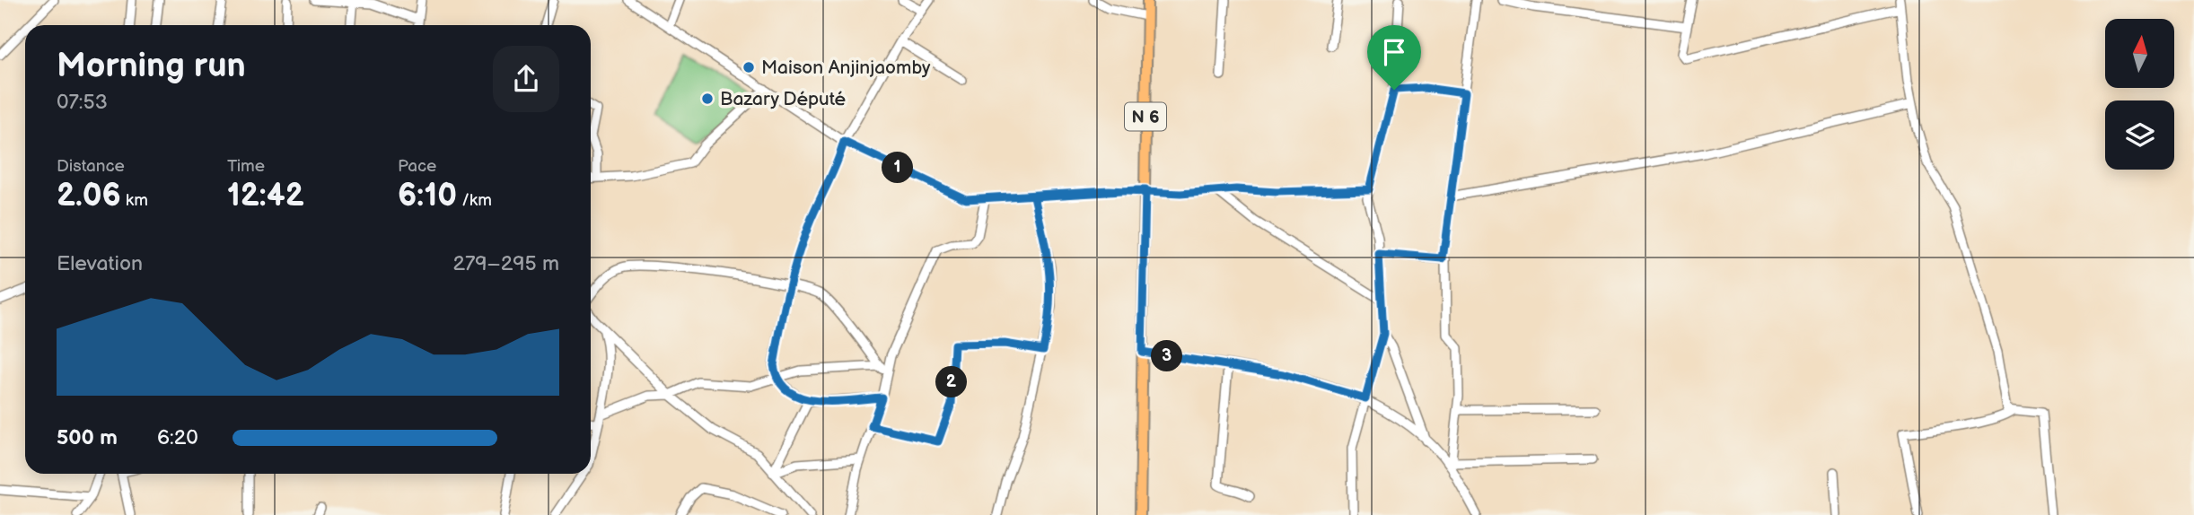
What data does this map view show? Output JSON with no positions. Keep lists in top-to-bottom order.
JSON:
{
  "streets": {
    "main road": ["N 6"]
  },
  "places": ["Maison Anjinjaomby", "Bazary Député"],
  "north": "top",
  "page": {
    "heading": ["Morning run", "07:53"],
    "stats": [
      ["Distance", "2.06 km"],
      ["Time", "12:42"],
      ["Pace", "6:10 /km"]
    ],
    "pins": ["1", "3", "2"],
    "chart": ["Elevation", "279–295 m"],
    "list": [
      {
        "name": "500 m",
        "note": "6:20"
      }
    ]
  }
}
